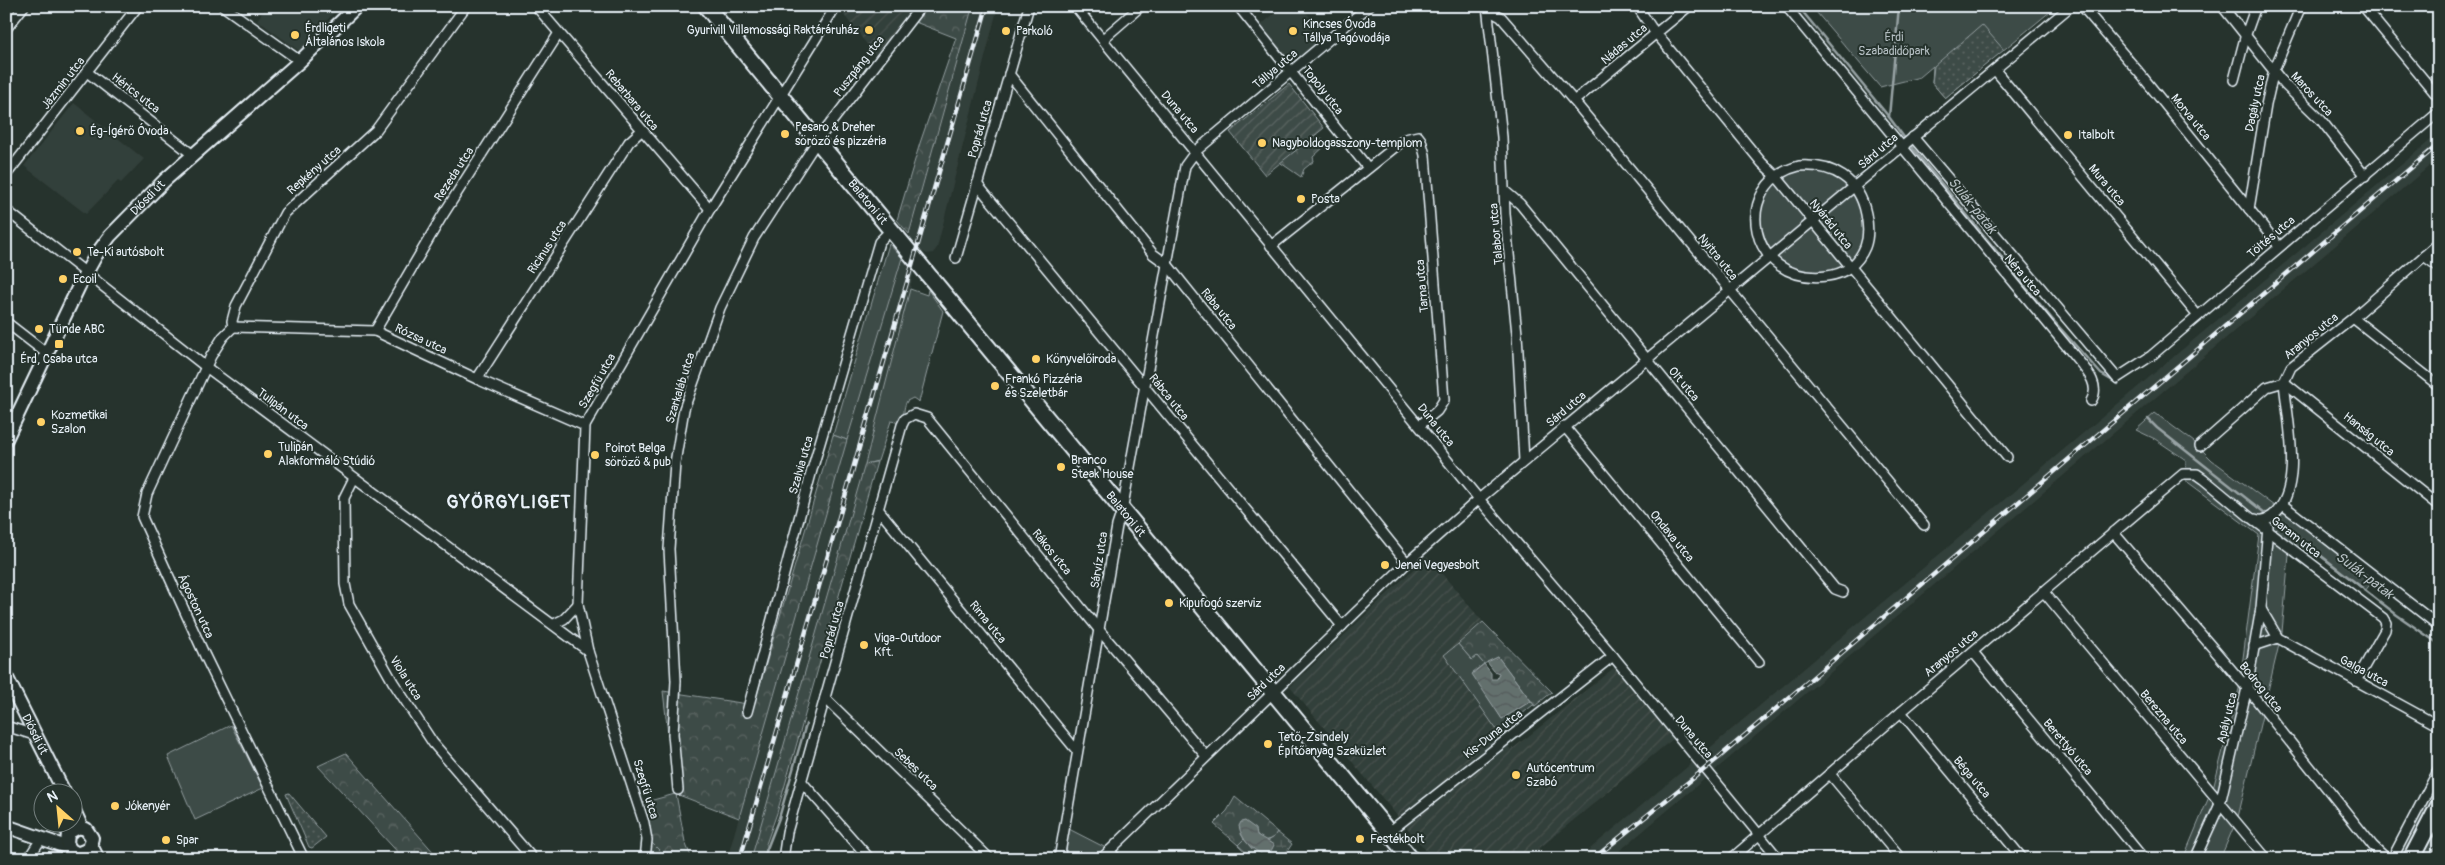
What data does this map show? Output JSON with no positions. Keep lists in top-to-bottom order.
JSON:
{
  "streets": {
    "main road": ["Diósdi út", "Balatoni út"],
    "street": [
      "Nádas utca",
      "Puszpáng utca",
      "Tállya utca",
      "Jázmin utca",
      "Topoly utca",
      "Hérics utca",
      "Maros utca",
      "Rebarbara utca",
      "Dagály utca",
      "Duna utca",
      "Morva utca",
      "Poprád utca",
      "Sárd utca",
      "Repkény utca",
      "Rezeda utca",
      "Mura utca",
      "Nyárád utca",
      "Talabor utca",
      "Töltés utca",
      "Ricinus utca",
      "Nyitra utca",
      "Néra utca",
      "Tarna utca",
      "Rába utca",
      "Aranyos utca",
      "Rózsa utca",
      "Szegfű utca",
      "Olt utca",
      "Szarkaláb utca",
      "Rábca utca",
      "Tulipán utca",
      "Hanság utca",
      "Szalvia utca",
      "Ondava utca",
      "Garam utca",
      "Rákos utca",
      "Sárvíz utca",
      "Ágoston utca",
      "Rima utca",
      "Galga utca",
      "Viola utca",
      "Bodrog utca",
      "Berezna utca",
      "Apály utca",
      "Kis-Duna utca",
      "Berettyó utca",
      "Sebes utca",
      "Béga utca"
    ]
  },
  "crossings": [
    ["Nádas utca", "Nyárád utca"],
    ["Nádas utca", "Nyitra utca"],
    ["Puszpáng utca", "Balatoni út"],
    ["Puszpáng utca", "Szarkaláb utca"],
    ["Tállya utca", "Topoly utca"],
    ["Tállya utca", "Duna utca"],
    ["Tállya utca", "Sárvíz utca"],
    ["Jázmin utca", "Hérics utca"],
    ["Topoly utca", "Tarna utca"],
    ["Hérics utca", "Diósdi út"],
    ["Maros utca", "Dagály utca"],
    ["Maros utca", "Töltés utca"],
    ["Rebarbara utca", "Rezeda utca"],
    ["Rebarbara utca", "Ricinus utca"],
    ["Rebarbara utca", "Szegfű utca"],
    ["Dagály utca", "Morva utca"],
    ["Duna utca", "Sárd utca"],
    ["Duna utca", "Tarna utca"],
    ["Duna utca", "Aranyos utca"],
    ["Duna utca", "Sárvíz utca"],
    ["Duna utca", "Kis-Duna utca"],
    ["Morva utca", "Töltés utca"],
    ["Poprád utca", "Rába utca"],
    ["Poprád utca", "Rábca utca"],
    ["Poprád utca", "Rákos utca"],
    ["Poprád utca", "Rima utca"],
    ["Poprád utca", "Sebes utca"],
    ["Sárd utca", "Mura utca"],
    ["Sárd utca", "Balatoni út"],
    ["Sárd utca", "Nyárád utca"],
    ["Sárd utca", "Talabor utca"],
    ["Sárd utca", "Nyitra utca"],
    ["Sárd utca", "Néra utca"],
    ["Sárd utca", "Rába utca"],
    ["Sárd utca", "Olt utca"],
    ["Sárd utca", "Rábca utca"],
    ["Sárd utca", "Ondava utca"],
    ["Sárd utca", "Rákos utca"],
    ["Repkény utca", "Rózsa utca"],
    ["Rezeda utca", "Rózsa utca"],
    ["Mura utca", "Töltés utca"],
    ["Diósdi út", "Tulipán utca"],
    ["Balatoni út", "Szegfű utca"],
    ["Balatoni út", "Szarkaláb utca"],
    ["Balatoni út", "Szalvia utca"],
    ["Balatoni út", "Sárvíz utca"],
    ["Balatoni út", "Kis-Duna utca"],
    ["Talabor utca", "Nyitra utca"],
    ["Talabor utca", "Olt utca"],
    ["Töltés utca", "Néra utca"],
    ["Ricinus utca", "Rózsa utca"],
    ["Rába utca", "Sárvíz utca"],
    ["Aranyos utca", "Hanság utca"],
    ["Aranyos utca", "Garam utca"],
    ["Aranyos utca", "Bodrog utca"],
    ["Aranyos utca", "Berezna utca"],
    ["Aranyos utca", "Berettyó utca"],
    ["Aranyos utca", "Béga utca"],
    ["Rózsa utca", "Szegfű utca"],
    ["Szegfű utca", "Tulipán utca"],
    ["Rábca utca", "Sárvíz utca"],
    ["Tulipán utca", "Ágoston utca"],
    ["Tulipán utca", "Viola utca"],
    ["Garam utca", "Galga utca"],
    ["Garam utca", "Apály utca"],
    ["Rákos utca", "Sárvíz utca"],
    ["Sárvíz utca", "Rima utca"],
    ["Bodrog utca", "Apály utca"],
    ["Berezna utca", "Apály utca"]
  ],
  "districts": ["GYÖRGYLIGET"],
  "water": ["Sulák-patak"],
  "parks": ["Érdi Szabadidőpark"],
  "places": {
    "other": [
      "Gyurivill Villamossági Raktáráruház",
      "Parkoló",
      "Kincses Óvoda Tállya Tagóvodája",
      "Érdligeti Általános Iskola",
      "Ég-Ígérő Óvoda",
      "Pesaro & Dreher söröző és pizzéria",
      "Italbolt",
      "Nagyboldogasszony-templom",
      "Posta",
      "Te-Ki autósbolt",
      "Ecoil",
      "Tünde ABC",
      "Könyvelőiroda",
      "Frankó Pizzéria és Szeletbár",
      "Kozmetikai Szalon",
      "Tulipán Alakformáló Stúdió",
      "Poirot Belga söröző & pub",
      "Branco Steak House",
      "Jenei Vegyesbolt",
      "Kipufogó szerviz",
      "Viga-Outdoor Kft.",
      "Tető-Zsindely Építőanyag Szaküzlet",
      "Autócentrum Szabó",
      "Jókenyér",
      "Festékbolt",
      "Spar"
    ],
    "transit": ["Érd, Csaba utca"]
  },
  "north": "top left"
}
